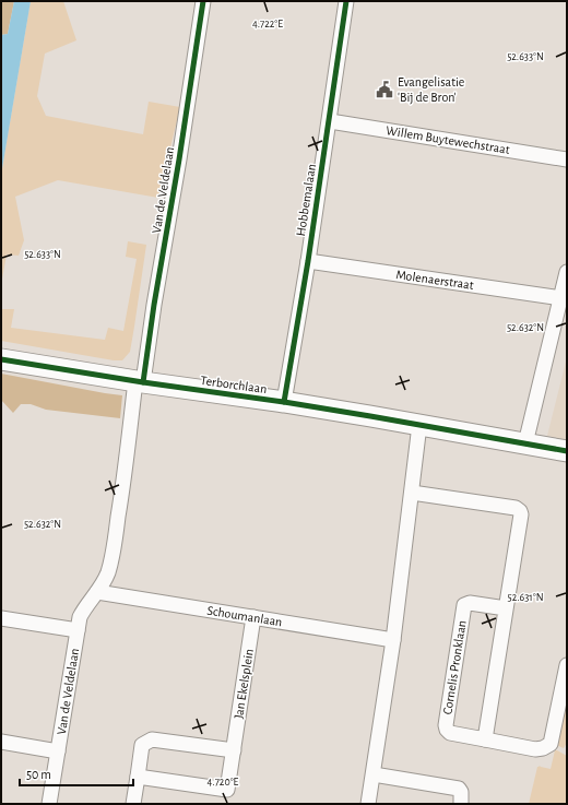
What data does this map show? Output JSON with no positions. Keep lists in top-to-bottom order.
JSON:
{
  "streets": {
    "street": [
      "Willem Buytewechstraat",
      "Van de Veldelaan",
      "Hobbemalaan",
      "Molenaerstraat",
      "Terborchlaan",
      "Schoumanlaan",
      "Cornelis Pronklaan",
      "Jan Ekelsplein"
    ]
  },
  "crossings": [
    ["Willem Buytewechstraat", "Hobbemalaan"],
    ["Van de Veldelaan", "Terborchlaan"],
    ["Van de Veldelaan", "Schoumanlaan"],
    ["Hobbemalaan", "Molenaerstraat"],
    ["Hobbemalaan", "Terborchlaan"],
    ["Schoumanlaan", "Jan Ekelsplein"]
  ],
  "places": {
    "public building": ["Evangelisatie 'Bij de Bron'"]
  },
  "scale_bar": "50 m",
  "coordinates": [
    "4.722°E",
    "52.633°N",
    "52.632°N",
    "52.631°N",
    "4.720°E"
  ]
}
